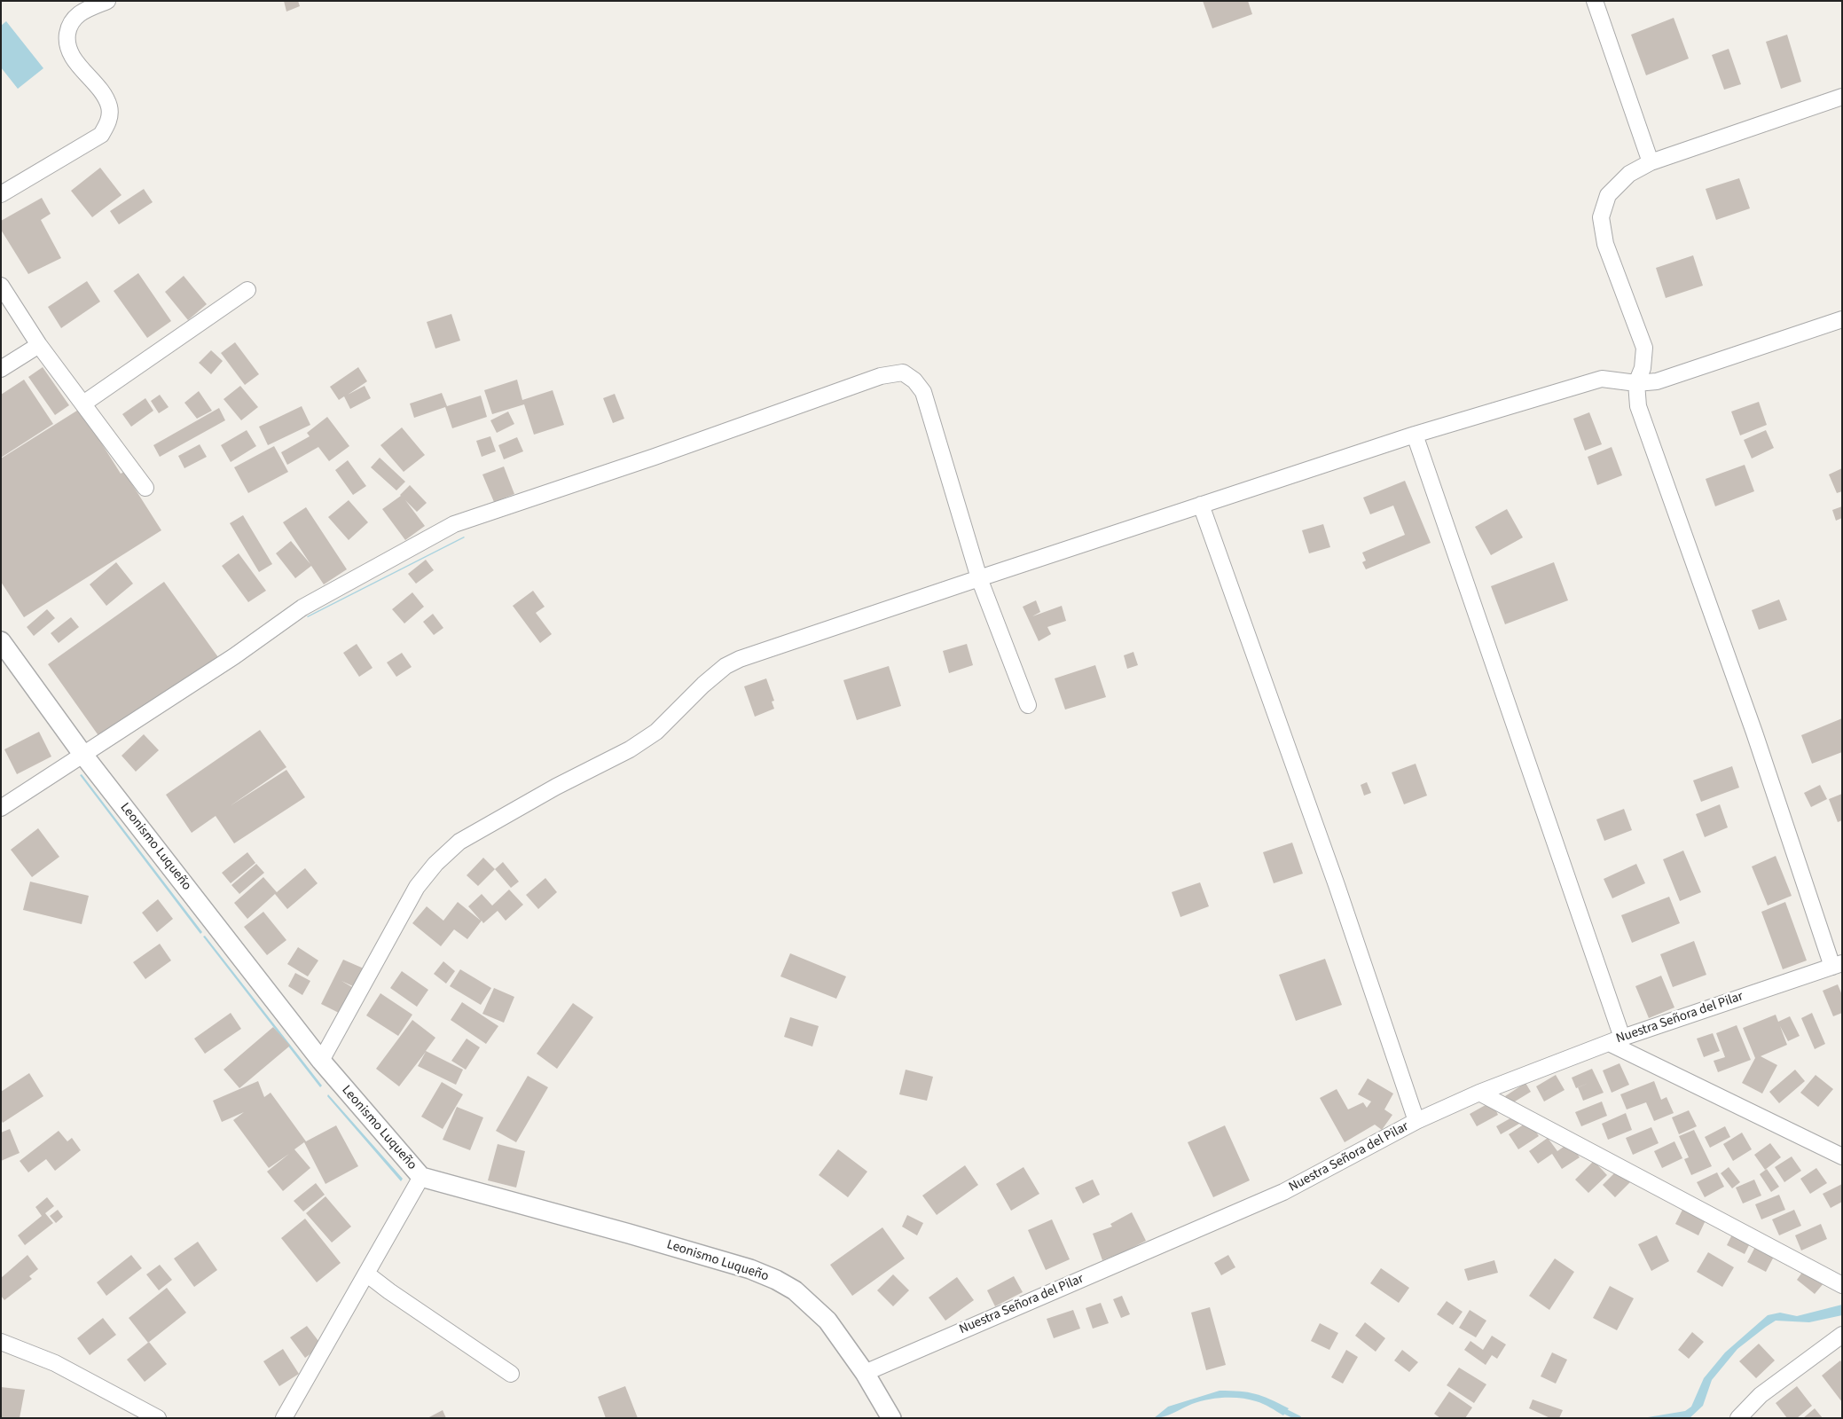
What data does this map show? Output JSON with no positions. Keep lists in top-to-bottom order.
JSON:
{
  "streets": {
    "street": ["Leonismo Luqueño", "Nuestra Señora del Pilar"]
  },
  "crossings": [
    ["Leonismo Luqueño", "Nuestra Señora del Pilar"]
  ]
}
